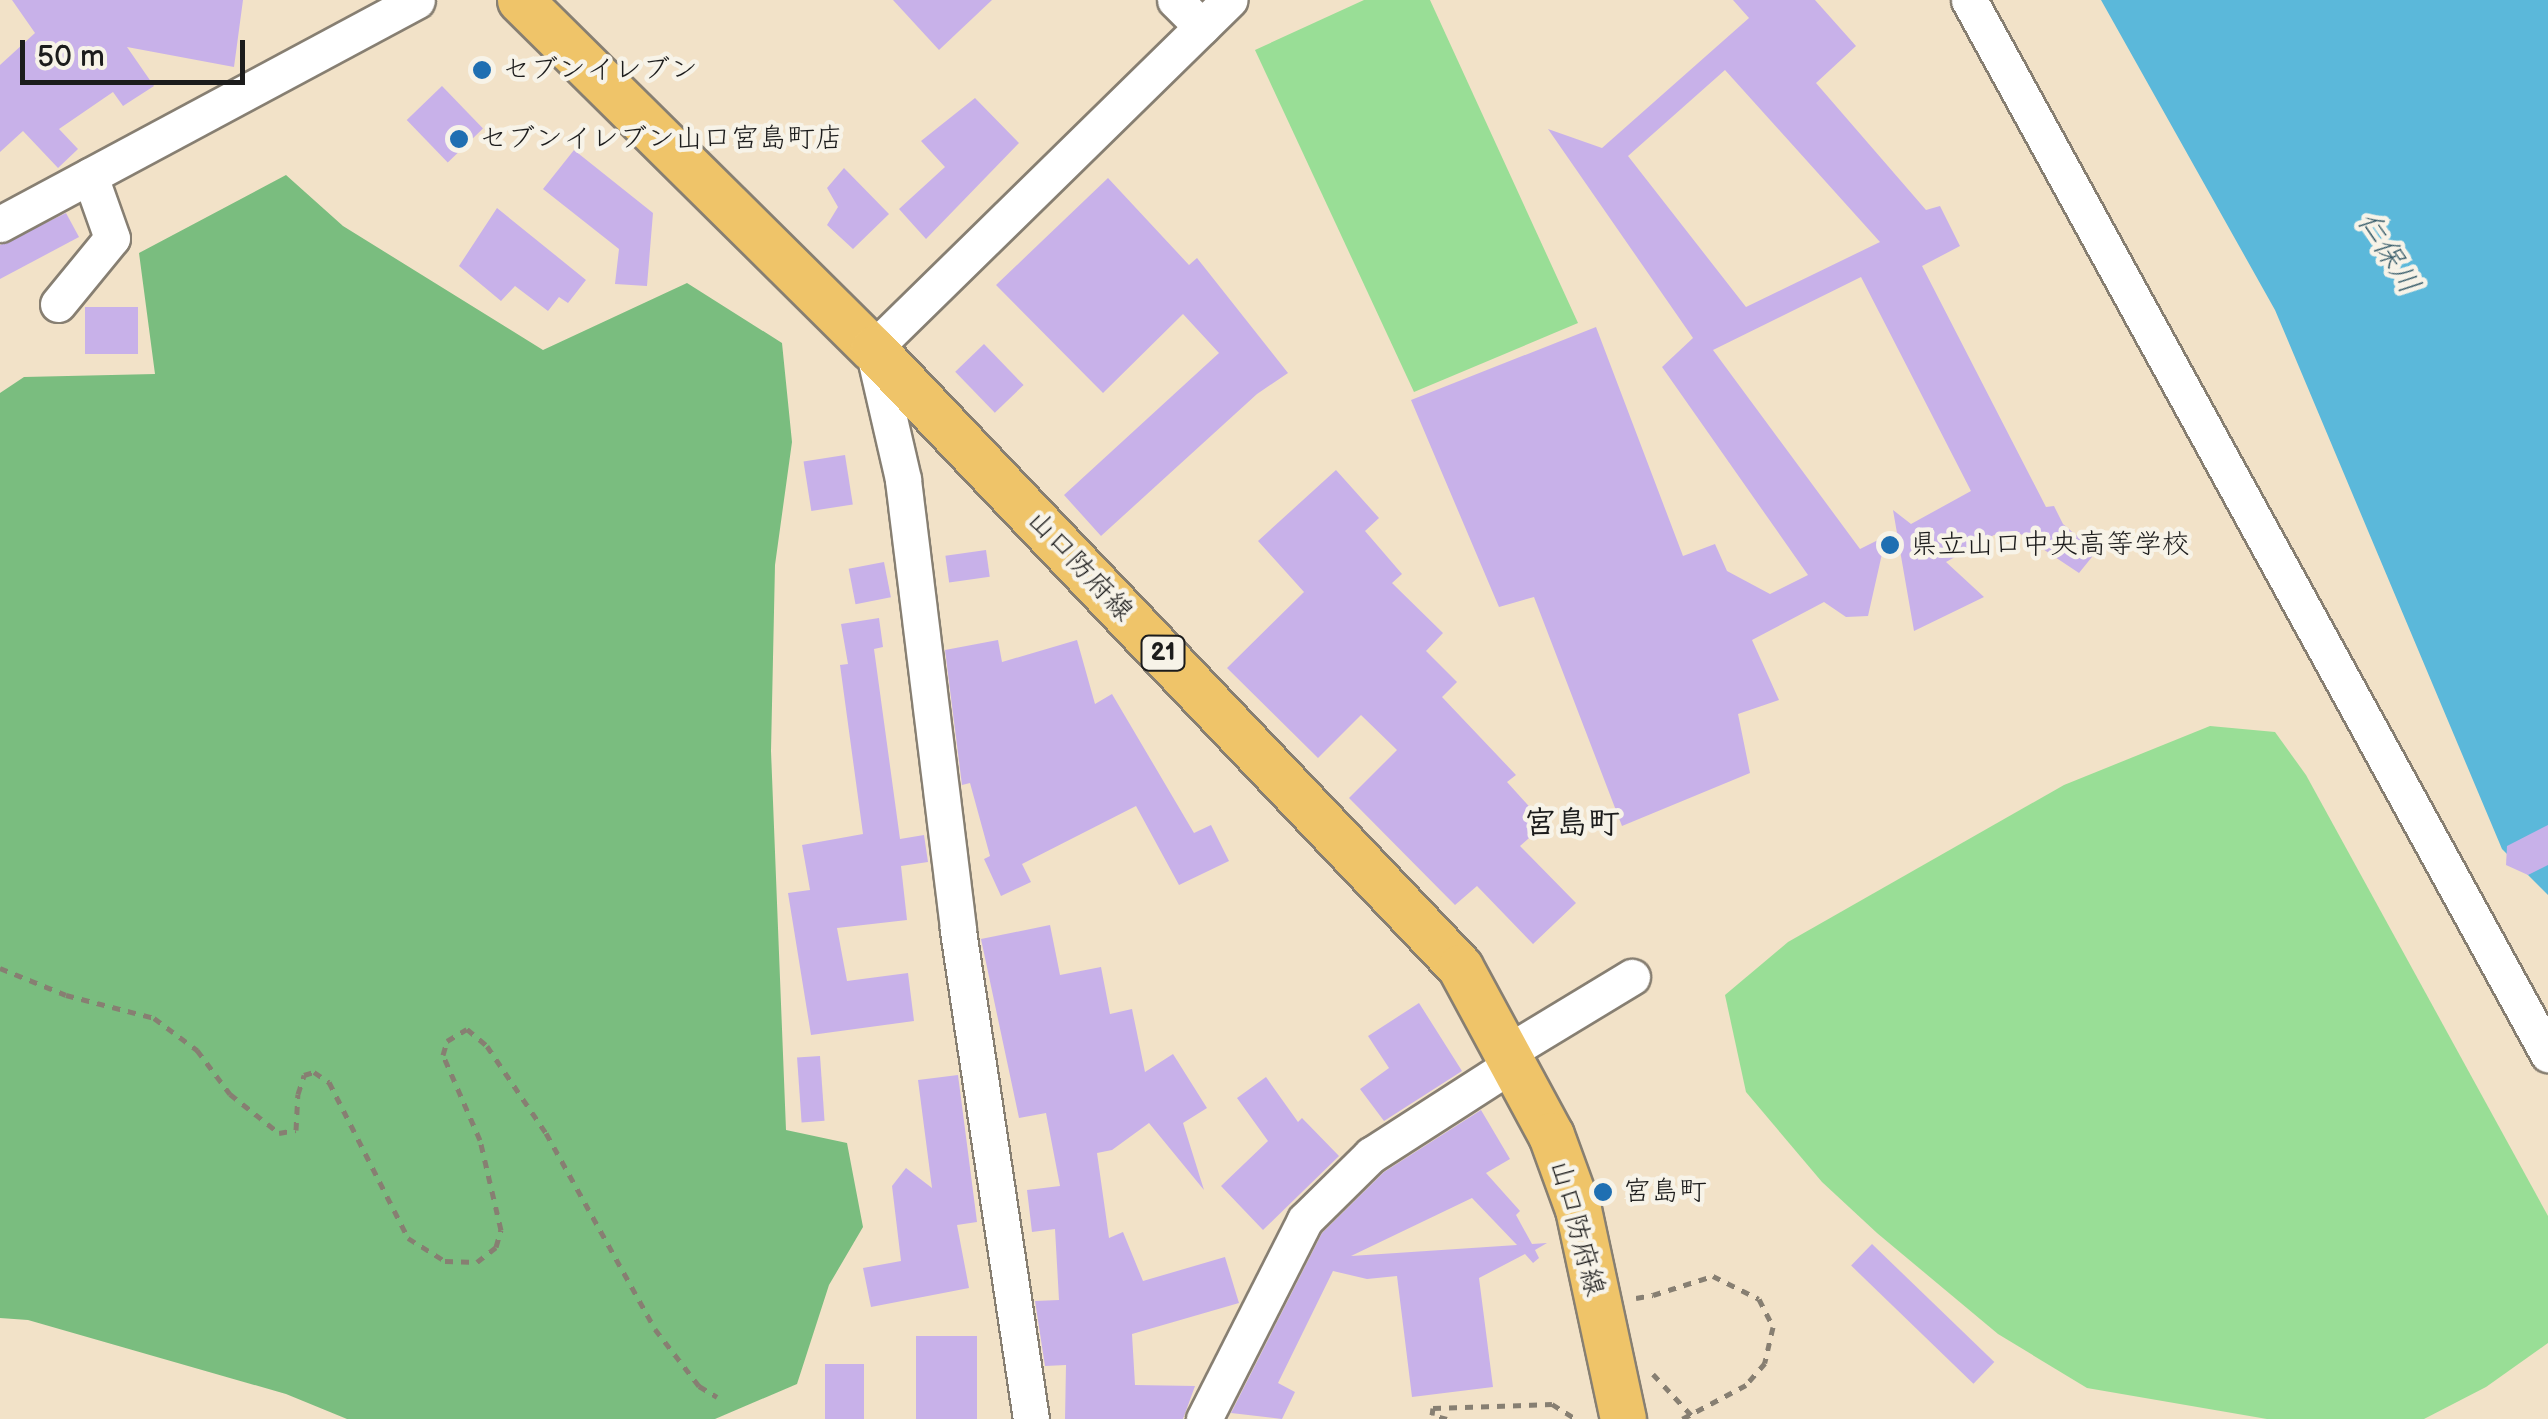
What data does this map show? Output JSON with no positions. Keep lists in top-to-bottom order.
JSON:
{
  "streets": {
    "main road": ["山口防府線", "21"]
  },
  "districts": ["宮島町"],
  "water": ["仁保川"],
  "places": [
    "セブンイレブン",
    "セブンイレブン山口宮島町店",
    "県立山口中央高等学校",
    "宮島町"
  ],
  "scale_bar": "50 m"
}
